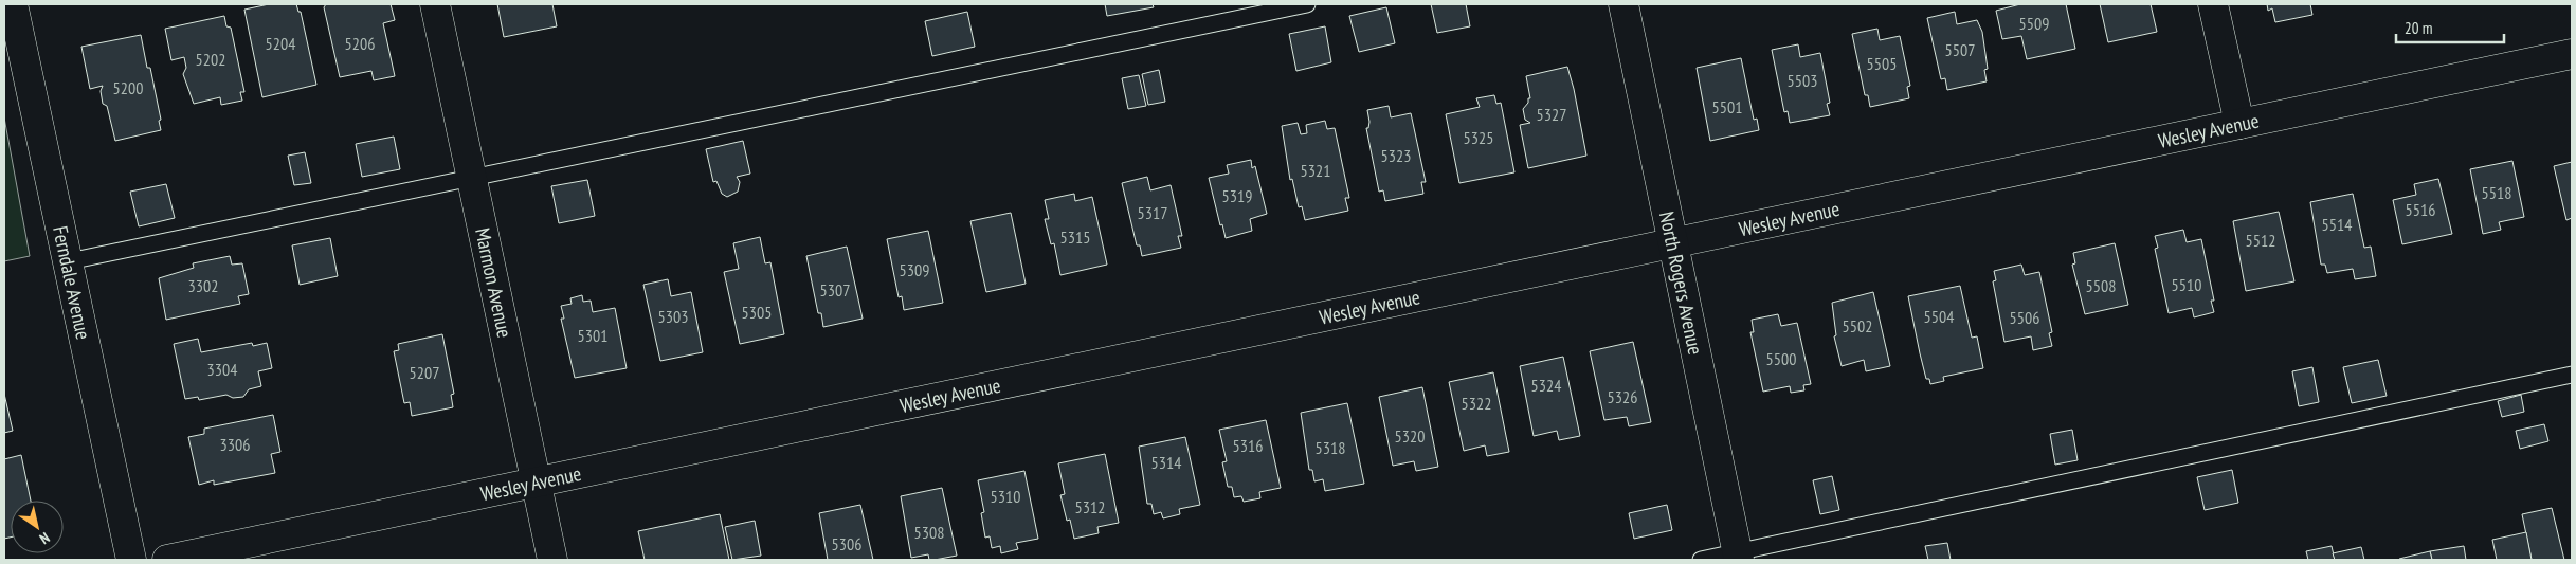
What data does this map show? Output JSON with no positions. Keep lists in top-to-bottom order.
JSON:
{
  "streets": {
    "street": [
      "Wesley Avenue",
      "Ferndale Avenue",
      "Marmon Avenue",
      "North Rogers Avenue"
    ]
  },
  "crossings": [
    ["Wesley Avenue", "Marmon Avenue"],
    ["Wesley Avenue", "North Rogers Avenue"]
  ],
  "house_numbers": [
    "5509",
    "5204",
    "5206",
    "5507",
    "5202",
    "5505",
    "5503",
    "5200",
    "5501",
    "5327",
    "5325",
    "5323",
    "5321",
    "5518",
    "5319",
    "5516",
    "5317",
    "5514",
    "5315",
    "5512",
    "5309",
    "5510",
    "3302",
    "5508",
    "5307",
    "5305",
    "5303",
    "5504",
    "5506",
    "5502",
    "5301",
    "5500",
    "3304",
    "5207",
    "5324",
    "5326",
    "5322",
    "5320",
    "3306",
    "5316",
    "5318",
    "5314",
    "5310",
    "5312",
    "5308",
    "5306"
  ],
  "scale_bar": "20 m",
  "north": "bottom right"
}
